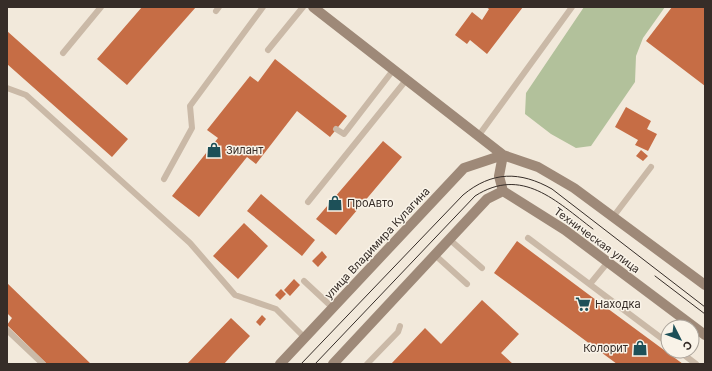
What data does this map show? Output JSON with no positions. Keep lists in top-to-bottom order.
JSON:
{
  "streets": {
    "main road": ["Техническая улица", "улица Владимира Кулагина"]
  },
  "places": {
    "shop": ["Зилант", "ПроАвто", "Колорит"],
    "supermarket": ["Находка"]
  },
  "north": "bottom right"
}
